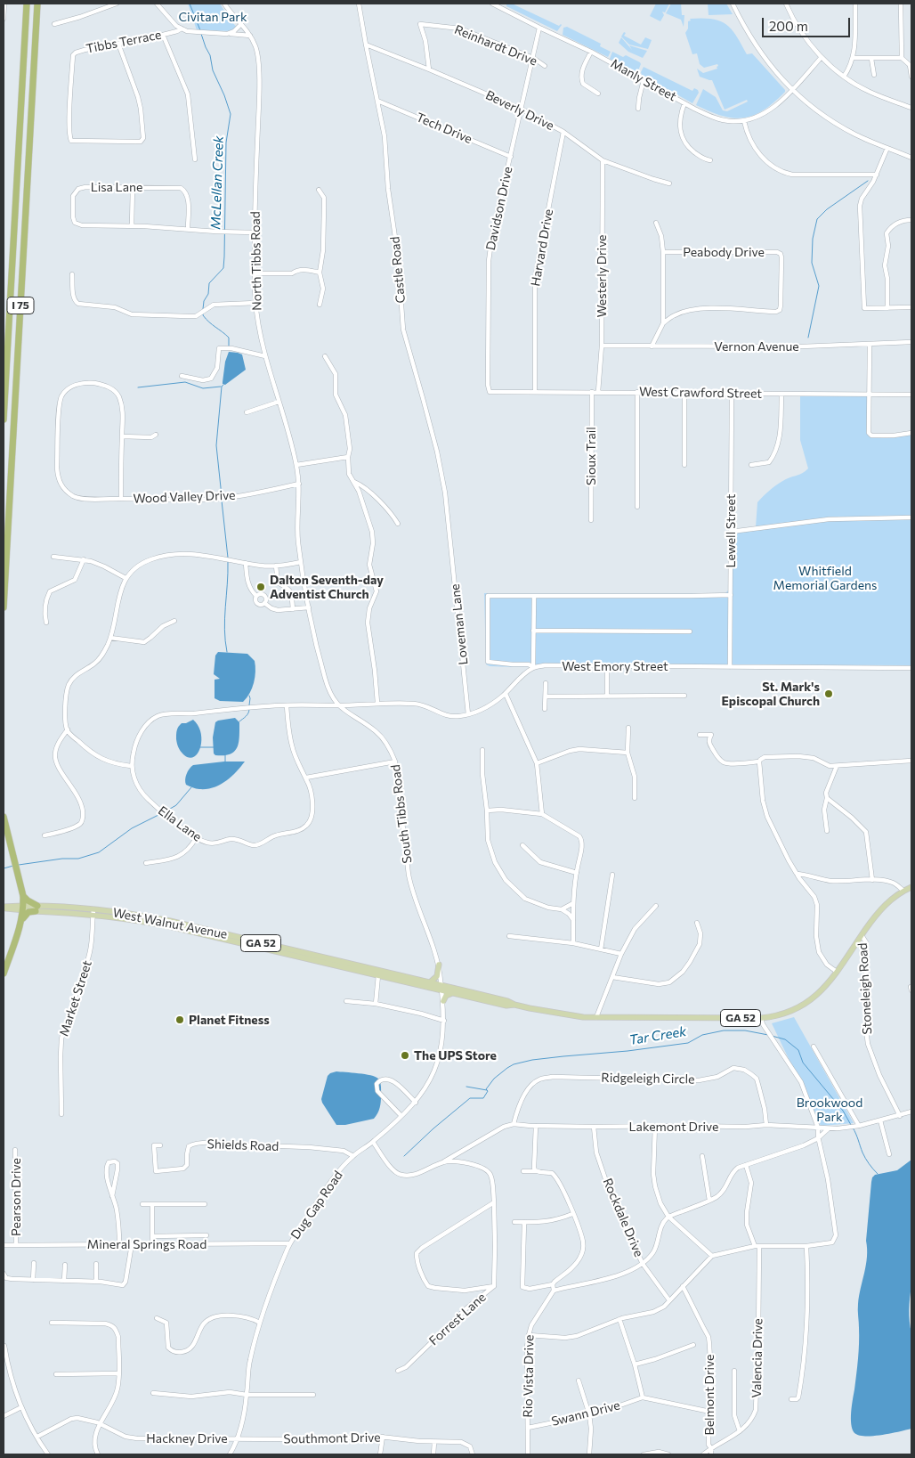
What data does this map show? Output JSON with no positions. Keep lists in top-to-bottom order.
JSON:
{
  "streets": {
    "highway": ["I 75"],
    "main road": ["West Walnut Avenue", "GA 52"],
    "street": [
      "Tibbs Terrace",
      "Reinhardt Drive",
      "Manly Street",
      "Beverly Drive",
      "Tech Drive",
      "Lisa Lane",
      "Davidson Drive",
      "Harvard Drive",
      "Peabody Drive",
      "North Tibbs Road",
      "Castle Road",
      "Westerly Drive",
      "Vernon Avenue",
      "West Crawford Street",
      "Sioux Trail",
      "Wood Valley Drive",
      "Lewell Street",
      "Loveman Lane",
      "West Emory Street",
      "South Tibbs Road",
      "Ella Lane",
      "Stoneleigh Road",
      "Market Street",
      "Ridgeleigh Circle",
      "Lakemont Drive",
      "Shields Road",
      "Pearson Drive",
      "Dug Gap Road",
      "Rockdale Drive",
      "Mineral Springs Road",
      "Forrest Lane",
      "Valencia Drive",
      "Rio Vista Drive",
      "Belmont Drive",
      "Swann Drive",
      "Hackney Drive",
      "Southmont Drive"
    ]
  },
  "crossings": [
    ["Reinhardt Drive", "Beverly Drive"],
    ["Reinhardt Drive", "Davidson Drive"],
    ["Manly Street", "Davidson Drive"],
    ["Beverly Drive", "Davidson Drive"],
    ["Beverly Drive", "Harvard Drive"],
    ["Beverly Drive", "Castle Road"],
    ["Beverly Drive", "Westerly Drive"],
    ["Tech Drive", "Davidson Drive"],
    ["Tech Drive", "Castle Road"],
    ["Lisa Lane", "North Tibbs Road"],
    ["Davidson Drive", "West Crawford Street"],
    ["Harvard Drive", "West Crawford Street"],
    ["North Tibbs Road", "Wood Valley Drive"],
    ["North Tibbs Road", "South Tibbs Road"],
    ["Castle Road", "Loveman Lane"],
    ["Westerly Drive", "Vernon Avenue"],
    ["Westerly Drive", "West Crawford Street"],
    ["West Crawford Street", "Sioux Trail"],
    ["West Crawford Street", "Lewell Street"],
    ["Wood Valley Drive", "South Tibbs Road"],
    ["Lewell Street", "West Emory Street"],
    ["South Tibbs Road", "Ella Lane"],
    ["South Tibbs Road", "West Walnut Avenue"],
    ["South Tibbs Road", "Dug Gap Road"],
    ["West Walnut Avenue", "Stoneleigh Road"],
    ["West Walnut Avenue", "Market Street"],
    ["West Walnut Avenue", "Dug Gap Road"],
    ["Stoneleigh Road", "Lakemont Drive"],
    ["Ridgeleigh Circle", "Lakemont Drive"],
    ["Lakemont Drive", "Dug Gap Road"],
    ["Lakemont Drive", "Rockdale Drive"],
    ["Lakemont Drive", "Forrest Lane"],
    ["Shields Road", "Dug Gap Road"],
    ["Pearson Drive", "Mineral Springs Road"],
    ["Dug Gap Road", "Mineral Springs Road"],
    ["Dug Gap Road", "Hackney Drive"],
    ["Dug Gap Road", "Southmont Drive"],
    ["Valencia Drive", "Belmont Drive"],
    ["Rio Vista Drive", "Swann Drive"],
    ["Hackney Drive", "Southmont Drive"]
  ],
  "water": ["McLellan Creek", "Tar Creek"],
  "parks": ["Civitan Park", "Whitfield Memorial Gardens", "Brookwood Park"],
  "places": [
    "Dalton Seventh-day Adventist Church",
    "St. Mark's Episcopal Church",
    "Planet Fitness",
    "The UPS Store"
  ],
  "scale_bar": "200 m"
}
